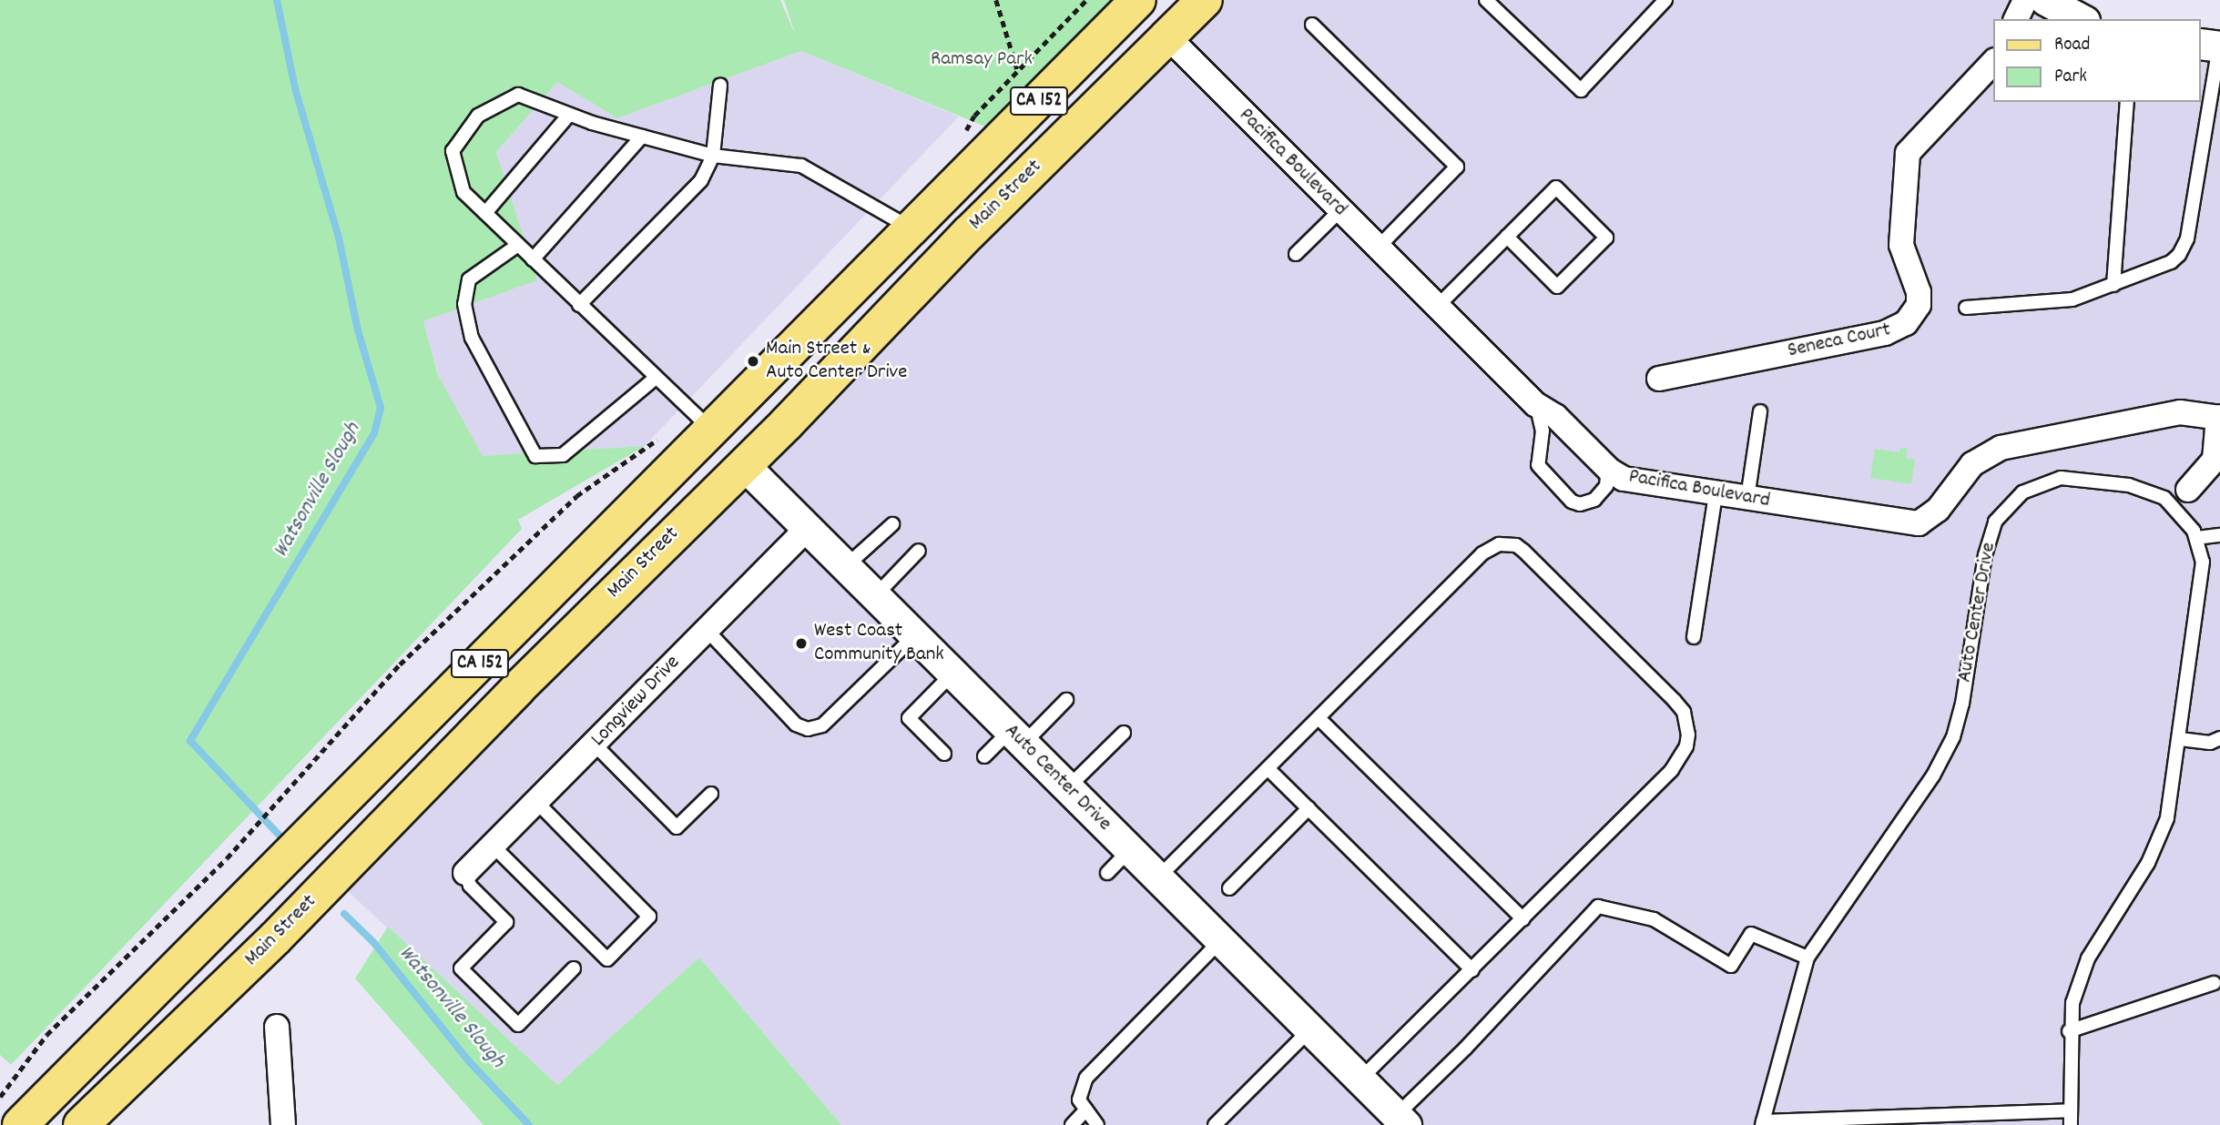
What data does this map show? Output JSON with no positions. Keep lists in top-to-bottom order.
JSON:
{
  "streets": {
    "main road": ["CA 152", "Main Street", "Auto Center Drive"],
    "street": ["Pacifica Boulevard", "Seneca Court", "Longview Drive"]
  },
  "crossings": [
    ["CA 152", "Auto Center Drive"],
    ["Pacifica Boulevard", "Main Street"],
    ["Main Street", "Auto Center Drive"],
    ["Auto Center Drive", "Longview Drive"]
  ],
  "water": ["Watsonville Slough"],
  "parks": ["Ramsay Park"],
  "places": ["Main Street & Auto Center Drive", "West Coast Community Bank"],
  "legend": ["Road", "Park"]
}
